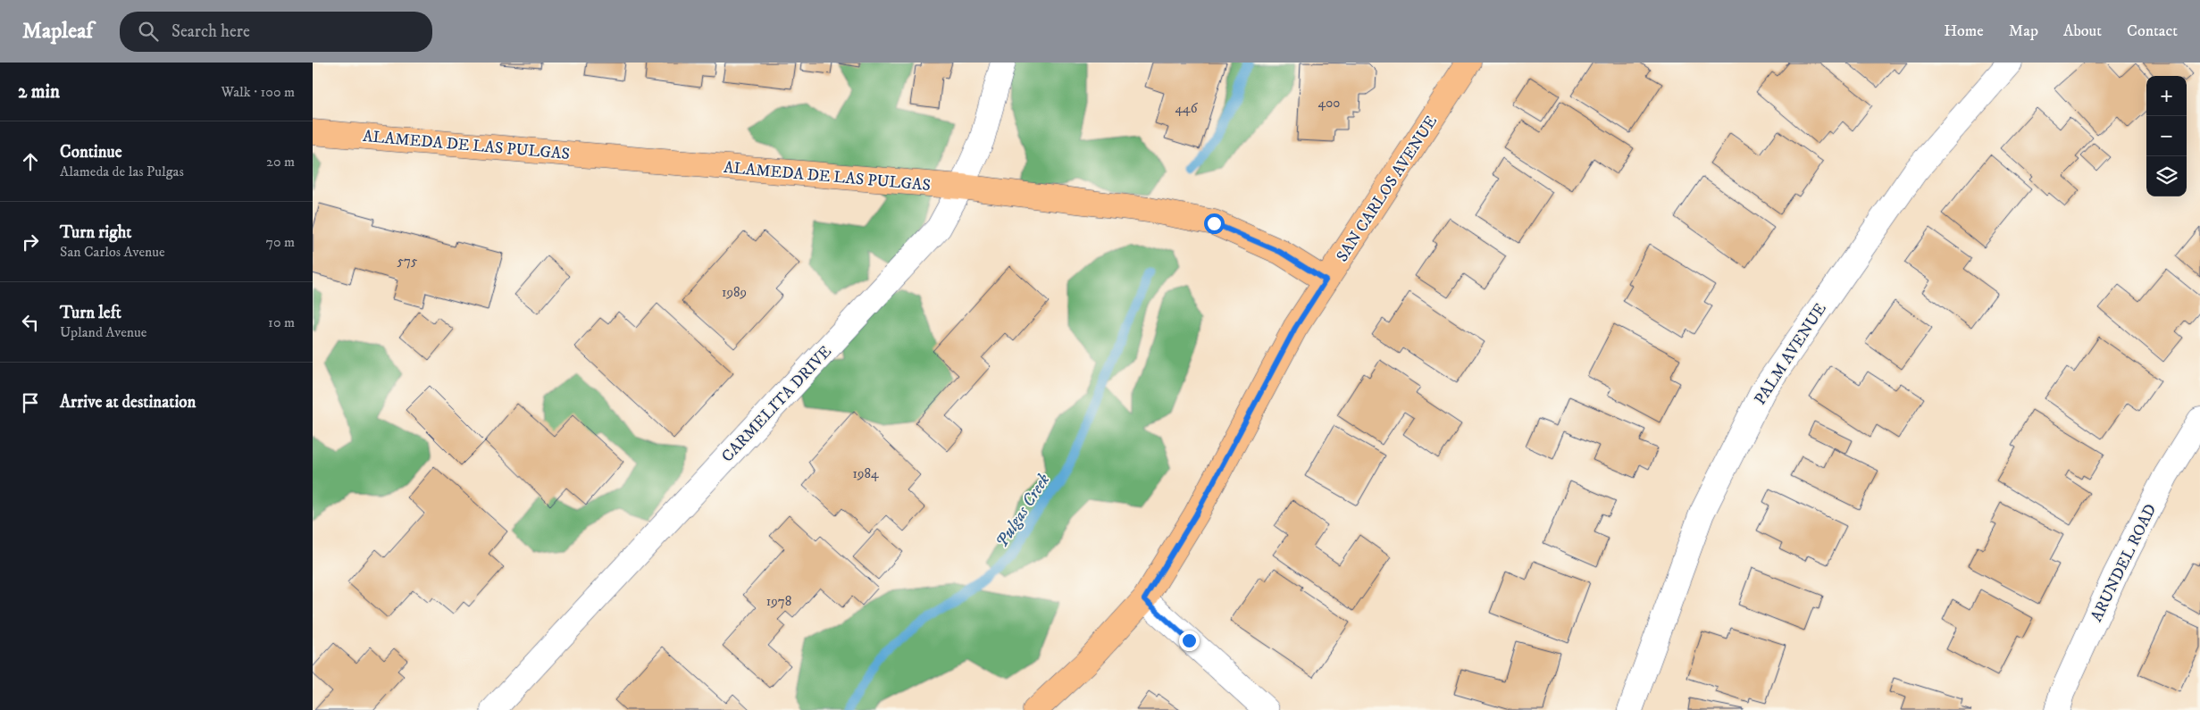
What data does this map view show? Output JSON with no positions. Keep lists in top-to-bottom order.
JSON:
{
  "streets": {
    "main road": ["ALAMEDA DE LAS PULGAS", "SAN CARLOS AVENUE"],
    "street": ["PALM AVENUE", "CARMELITA DRIVE", "ARUNDEL ROAD"]
  },
  "crossings": [
    ["ALAMEDA DE LAS PULGAS", "SAN CARLOS AVENUE"],
    ["ALAMEDA DE LAS PULGAS", "CARMELITA DRIVE"]
  ],
  "water": ["Pulgas Creek"],
  "house_numbers": [
    "400",
    "446",
    "575",
    "1989",
    "1984",
    "1978"
  ],
  "page": {
    "header": "Mapleaf",
    "search": "Search here",
    "nav": [
      "Home",
      "Map",
      "About",
      "Contact"
    ],
    "heading": ["2 min", "Walk · 100 m"],
    "map_buttons": ["+", "−"],
    "list": [
      ["Continue", "Alameda de las Pulgas", "20 m"],
      ["Turn right", "San Carlos Avenue", "70 m"],
      ["Turn left", "Upland Avenue", "10 m"],
      "Arrive at destination"
    ]
  }
}
